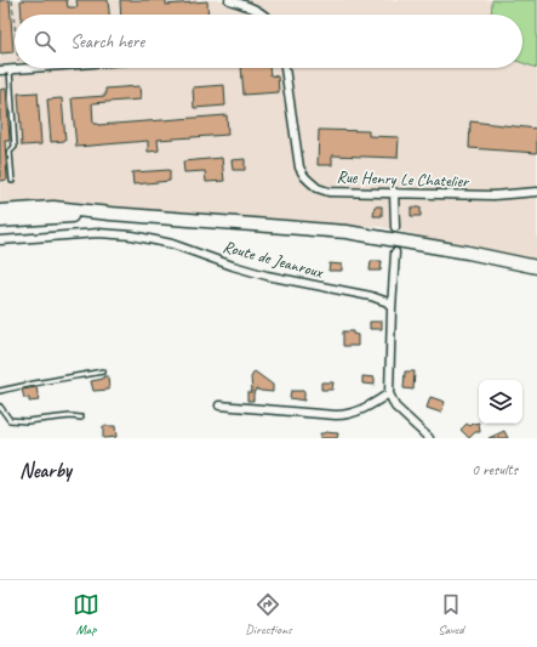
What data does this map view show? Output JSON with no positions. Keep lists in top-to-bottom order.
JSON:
{
  "streets": {
    "street": ["Rue Henry Le Chatelier", "Route de Jeanroux"]
  },
  "page": {
    "search": "Search here",
    "heading": ["Nearby", "0 results"],
    "nav": ["Map", "Directions", "Saved"]
  }
}
